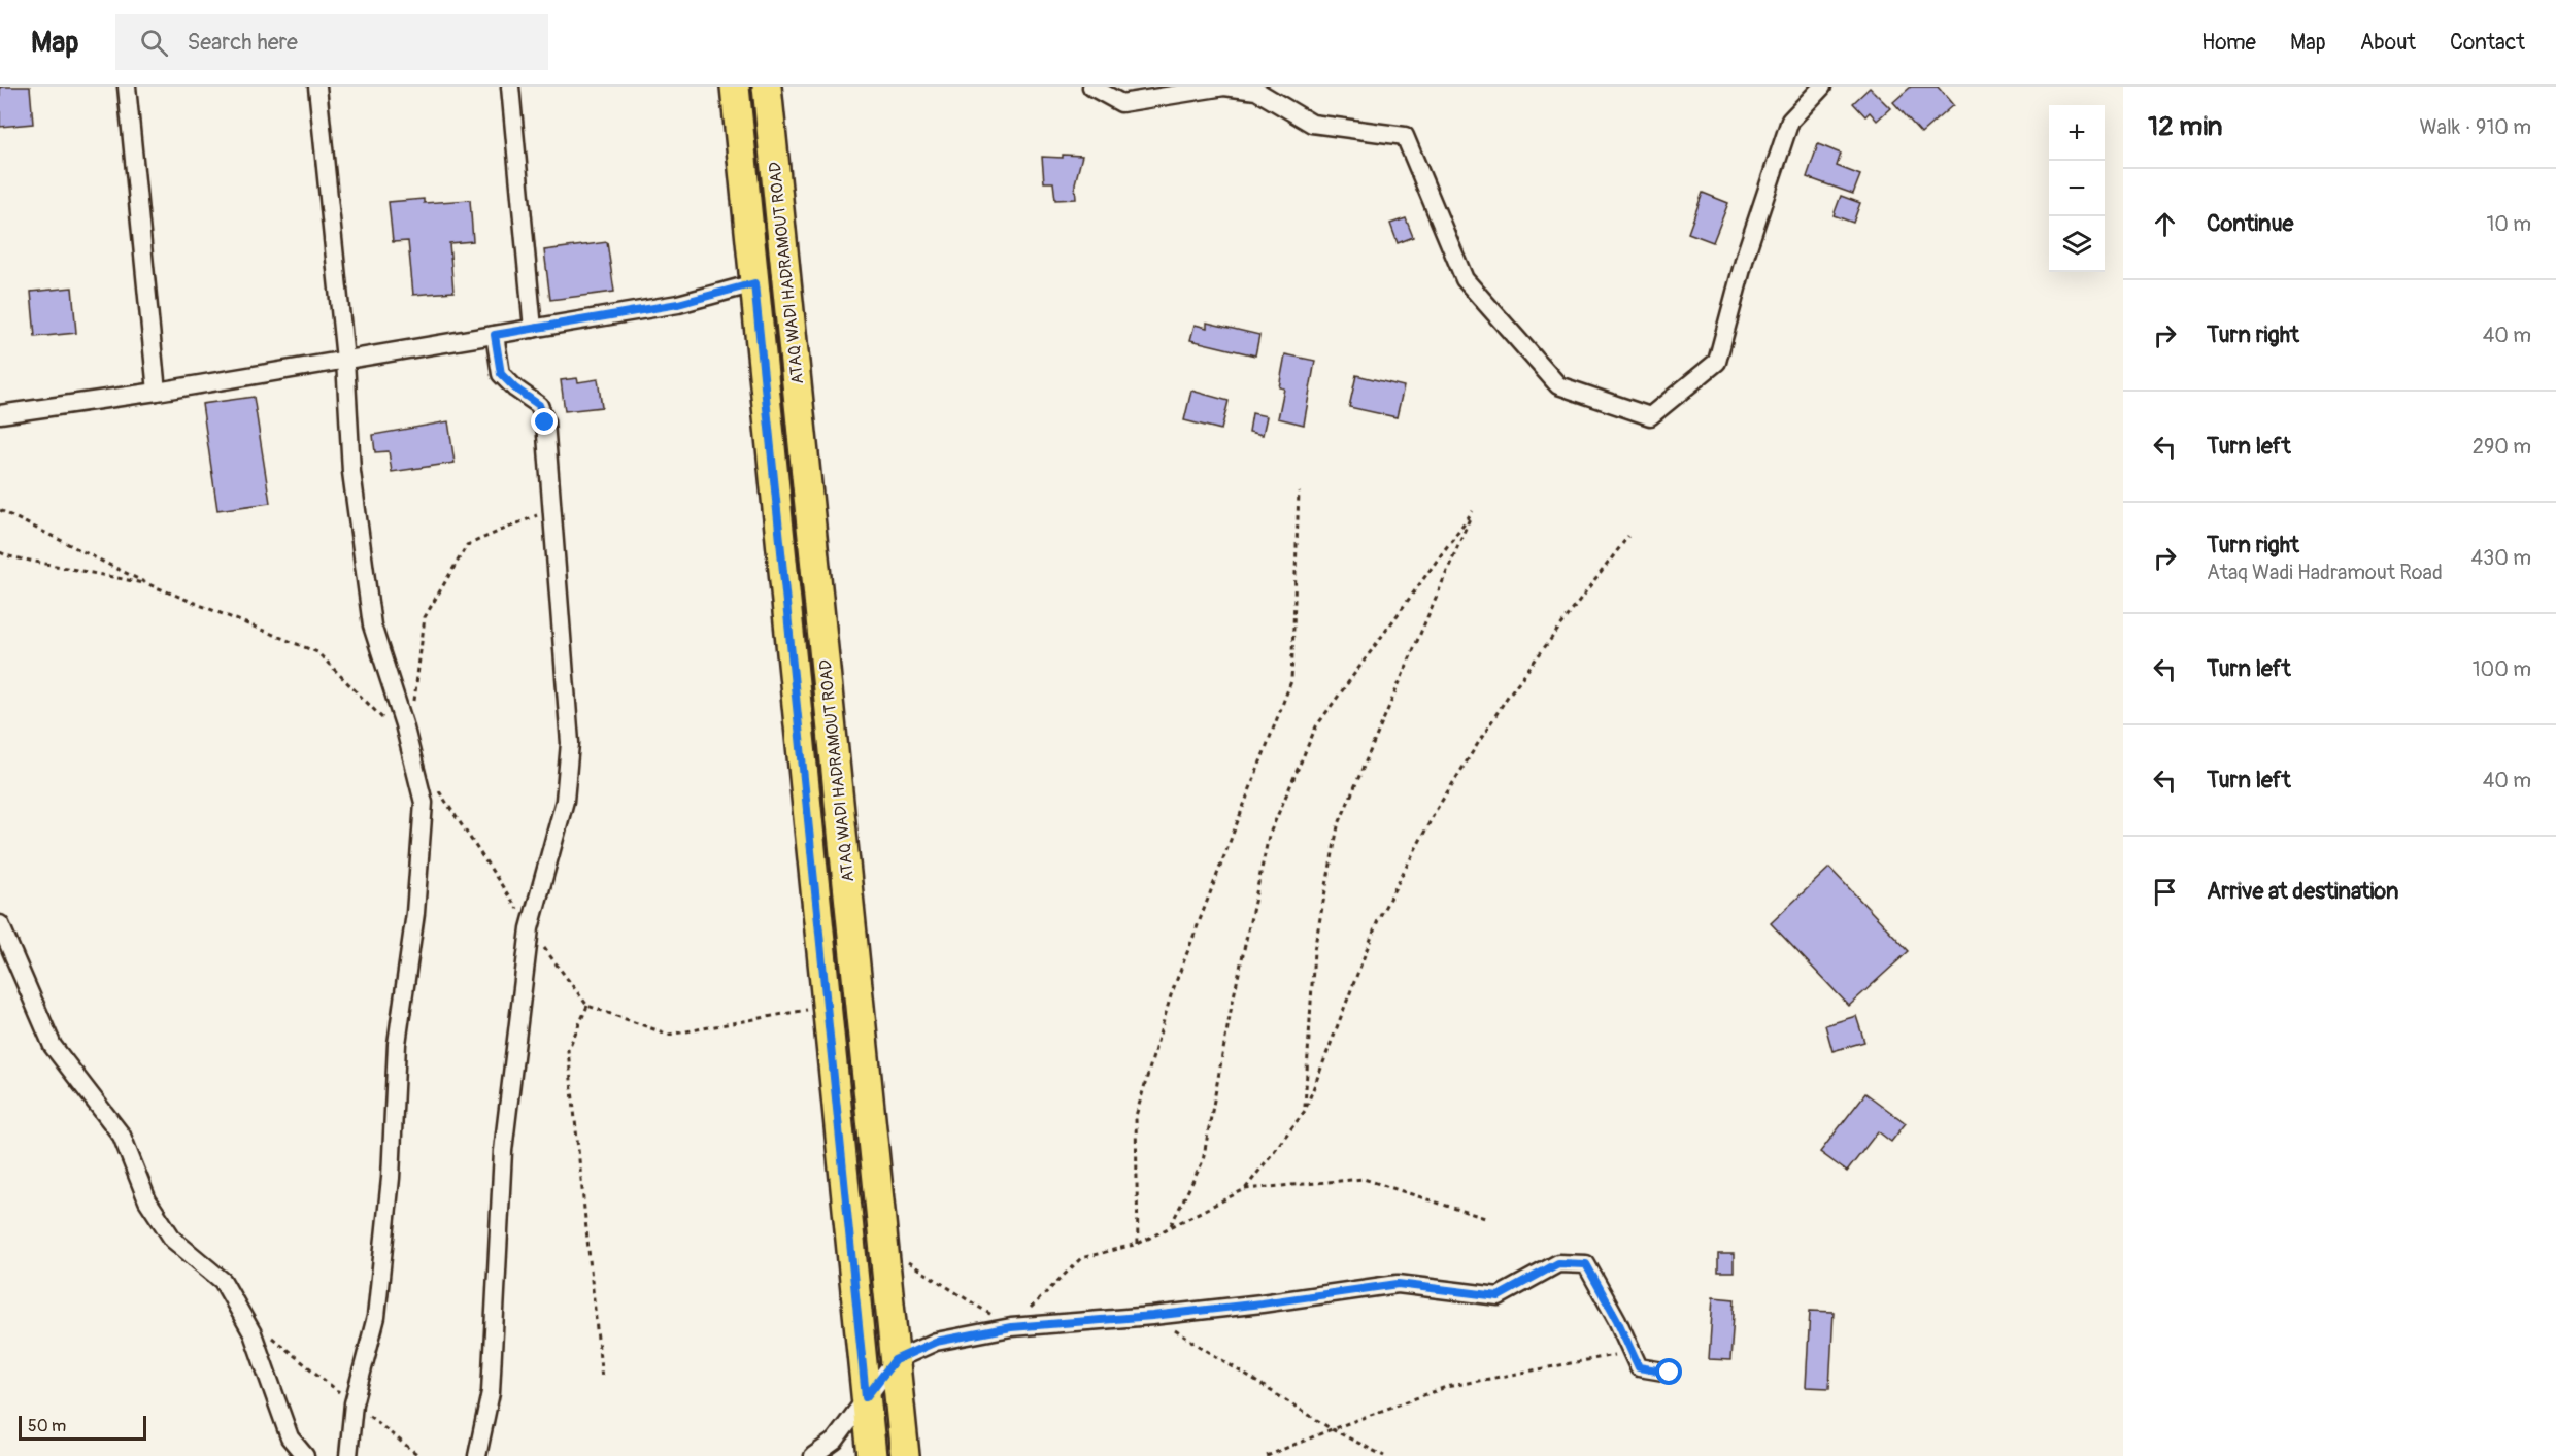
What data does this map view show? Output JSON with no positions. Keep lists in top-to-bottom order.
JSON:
{
  "streets": {
    "main road": ["ATAQ WADI HADRAMOUT ROAD"]
  },
  "scale_bar": "50 m",
  "page": {
    "header": "Map",
    "search": "Search here",
    "nav": [
      "Home",
      "Map",
      "About",
      "Contact"
    ],
    "heading": ["12 min", "Walk · 910 m"],
    "map_buttons": ["+", "−"],
    "list": [
      ["Continue", "10 m"],
      ["Turn right", "40 m"],
      ["Turn left", "290 m"],
      ["Turn right", "Ataq Wadi Hadramout Road", "430 m"],
      ["Turn left", "100 m"],
      ["Turn left", "40 m"],
      "Arrive at destination"
    ],
    "scale": "50 m"
  }
}
